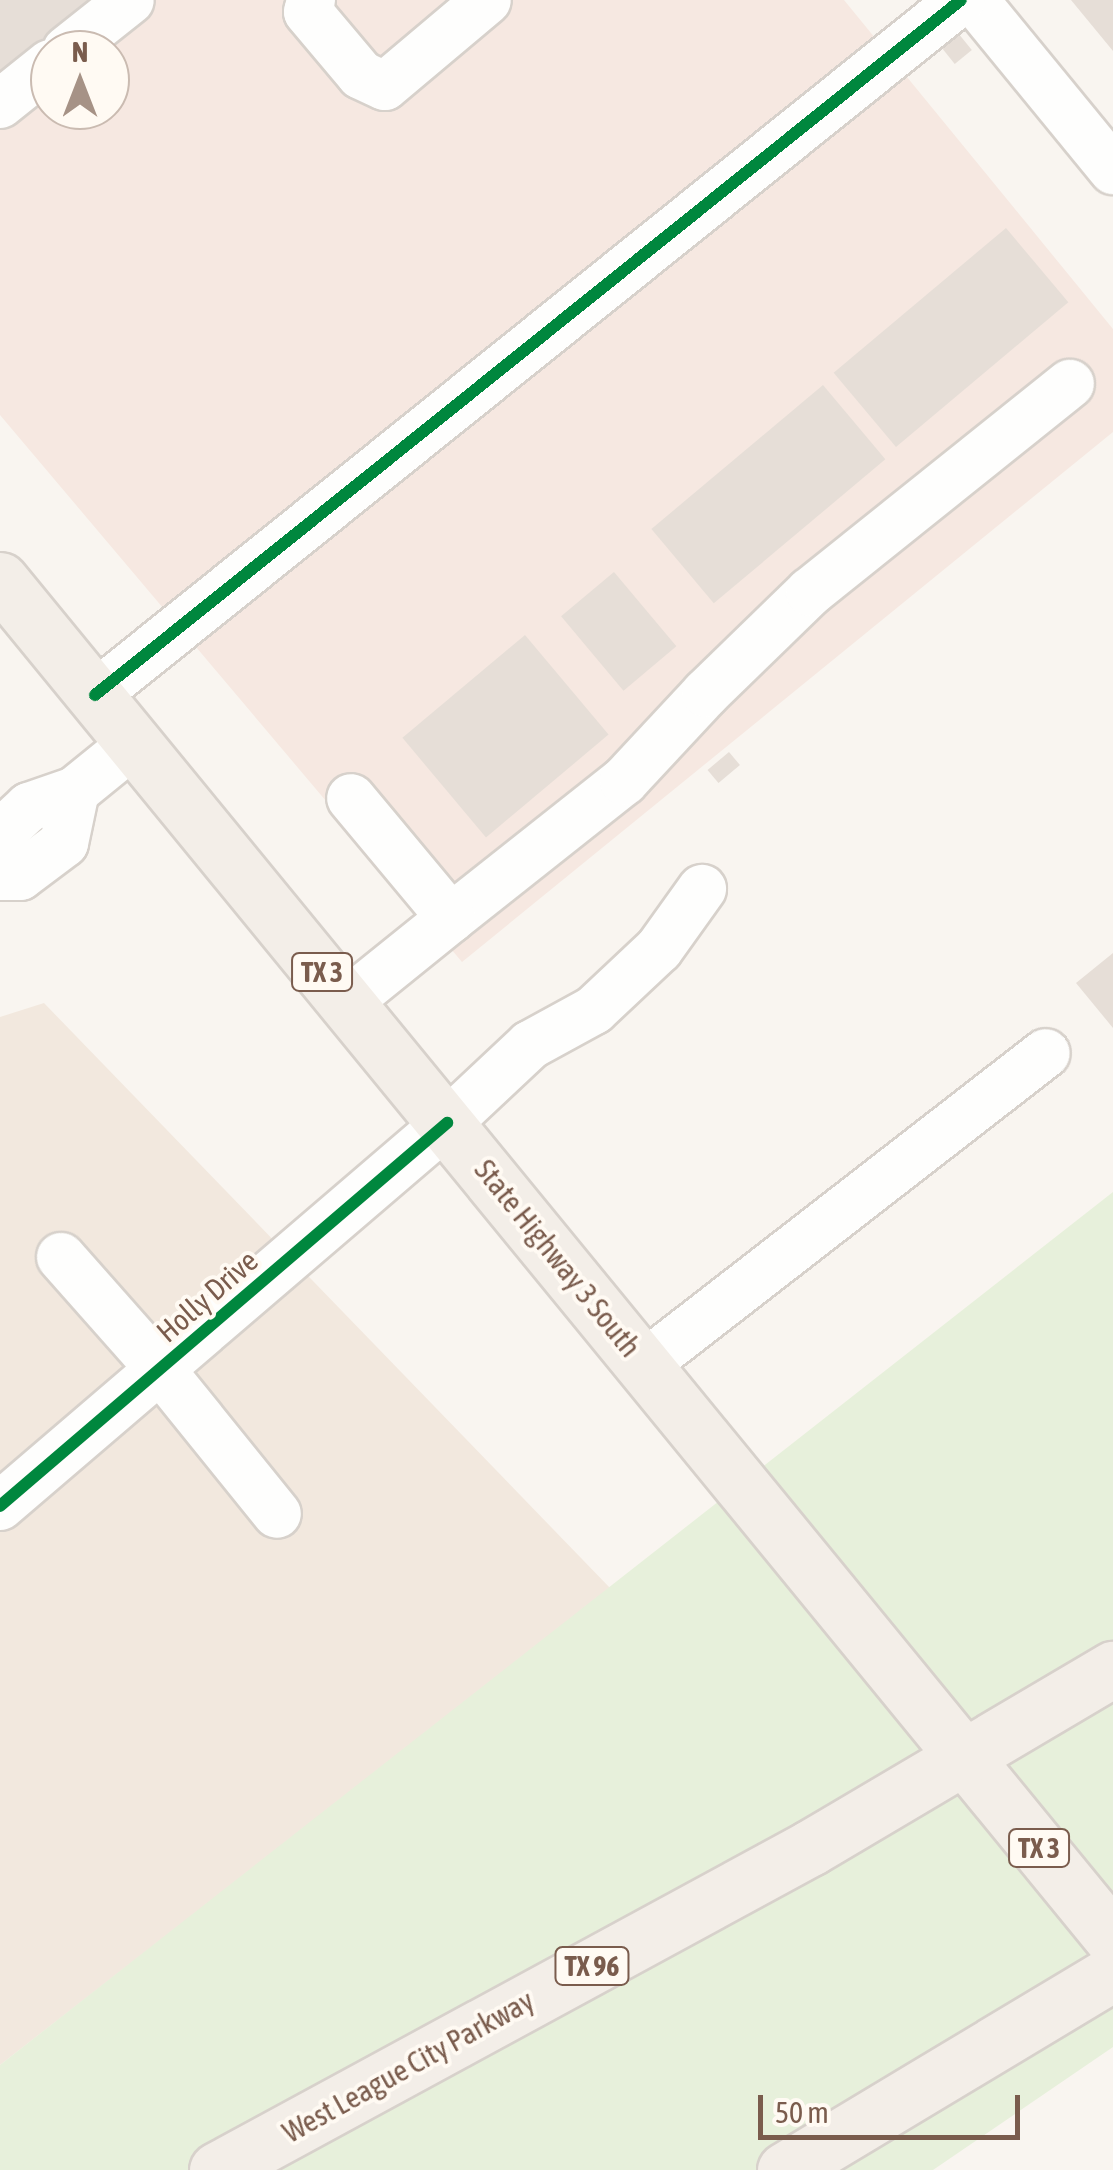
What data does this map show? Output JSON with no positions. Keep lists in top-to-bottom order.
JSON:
{
  "streets": {
    "main road": [
      "TX 3",
      "State Highway 3 South",
      "TX 96",
      "West League City Parkway"
    ],
    "street": ["Holly Drive"]
  },
  "crossings": [
    ["State Highway 3 South", "Holly Drive"],
    ["State Highway 3 South", "TX 96"],
    ["State Highway 3 South", "West League City Parkway"],
    ["TX 96", "West League City Parkway"]
  ],
  "scale_bar": "50 m",
  "north": "top"
}
